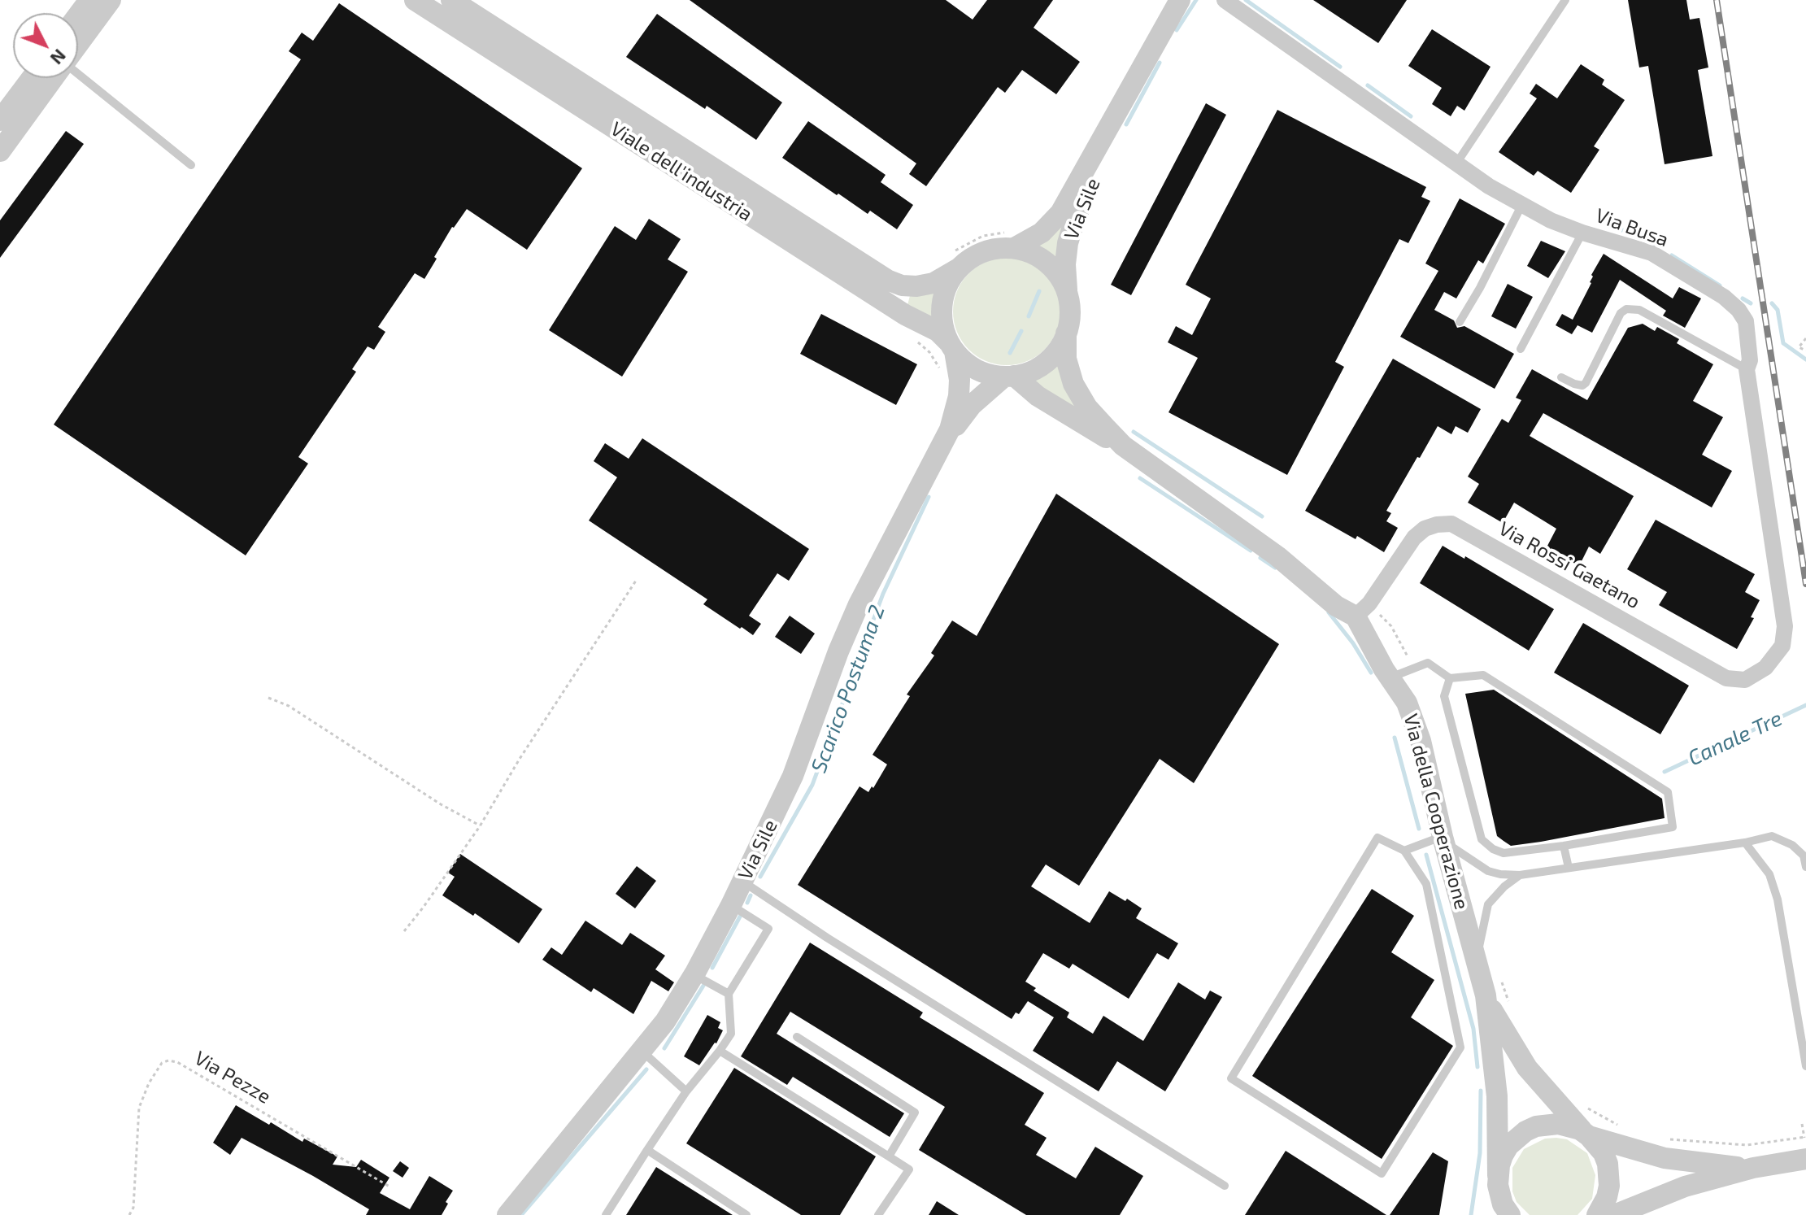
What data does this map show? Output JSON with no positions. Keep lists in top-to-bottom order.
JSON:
{
  "streets": {
    "street": [
      "Viale dell'industria",
      "Via Sile",
      "Via Busa",
      "Via Rossi Gaetano",
      "Via della Cooperazione"
    ],
    "path": ["Via Pezze"]
  },
  "crossings": [
    ["Viale dell'industria", "Via Sile"],
    ["Viale dell'industria", "Via della Cooperazione"],
    ["Via Sile", "Via della Cooperazione"],
    ["Via Busa", "Via Rossi Gaetano"],
    ["Via Rossi Gaetano", "Via della Cooperazione"]
  ],
  "water": ["Scarico Postuma 2", "Canale Tre"],
  "north": "bottom right"
}
